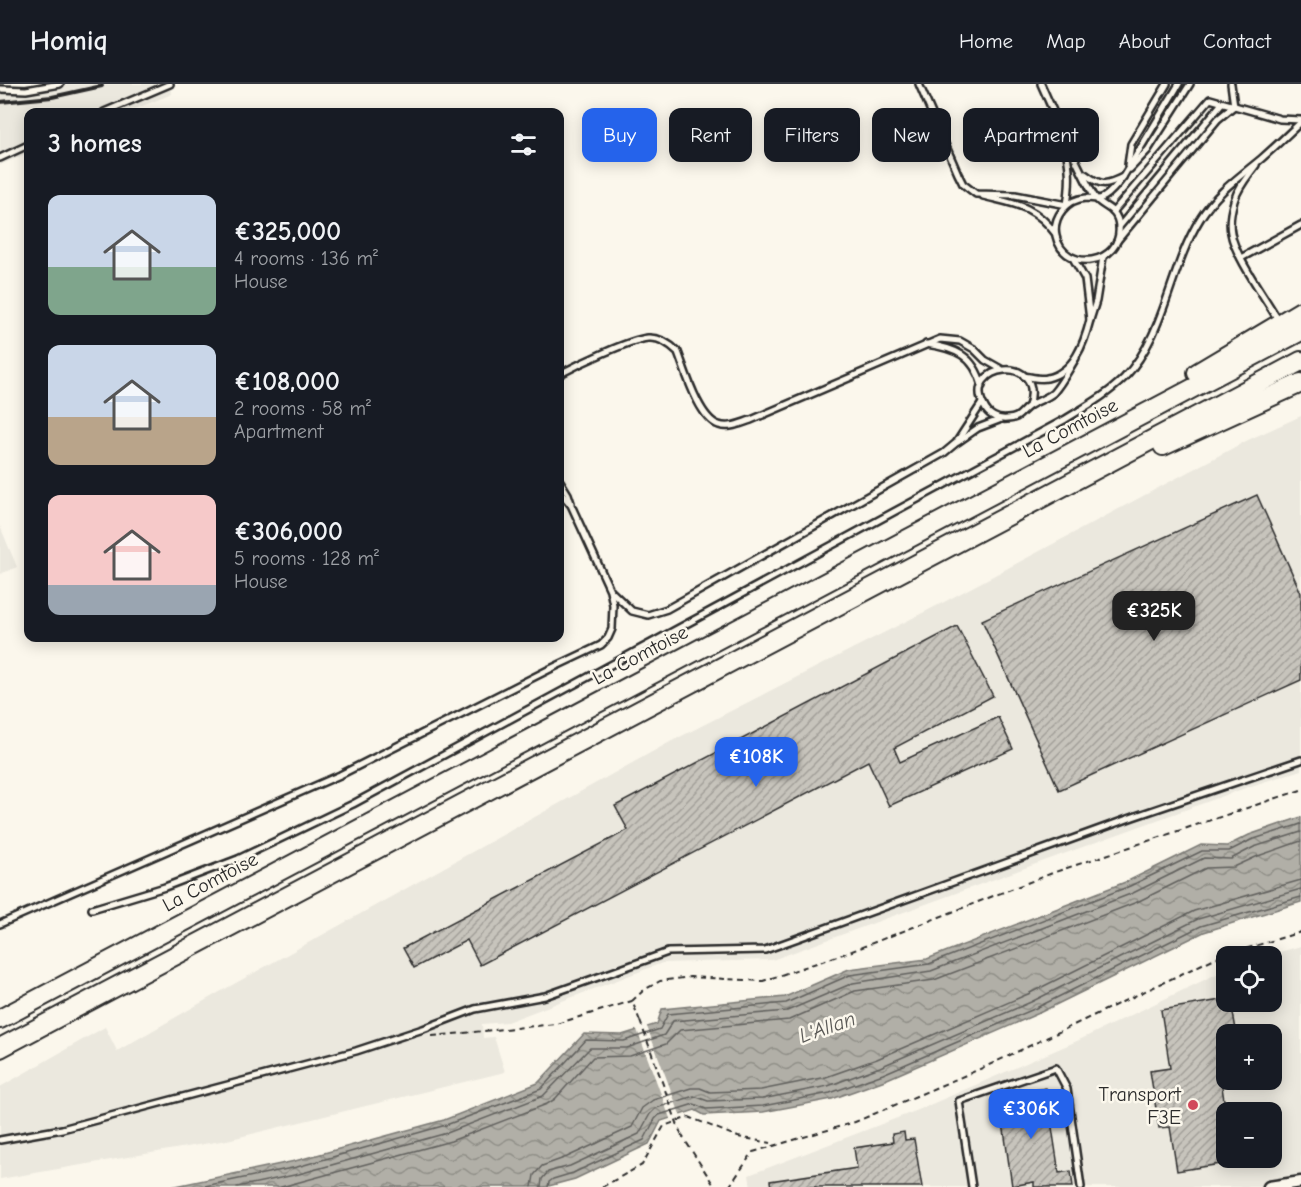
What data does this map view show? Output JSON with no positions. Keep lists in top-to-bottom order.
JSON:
{
  "streets": {
    "highway": ["La Comtoise"]
  },
  "water": ["L'Allan"],
  "places": ["Transport F3E"],
  "page": {
    "header": "Homiq",
    "nav": [
      "Home",
      "Map",
      "About",
      "Contact"
    ],
    "chip": [
      "Buy",
      "Rent",
      "Filters",
      "New",
      "Apartment"
    ],
    "heading": "3 homes",
    "list": [
      {
        "name": "€325,000",
        "note": "4 rooms · 136 m² · House"
      },
      {
        "name": "€108,000",
        "note": "2 rooms · 58 m² · Apartment"
      },
      {
        "name": "€306,000",
        "note": "5 rooms · 128 m² · House"
      }
    ],
    "price": ["€325K", "€108K", "€306K"],
    "map_buttons": ["+", "−"]
  }
}
